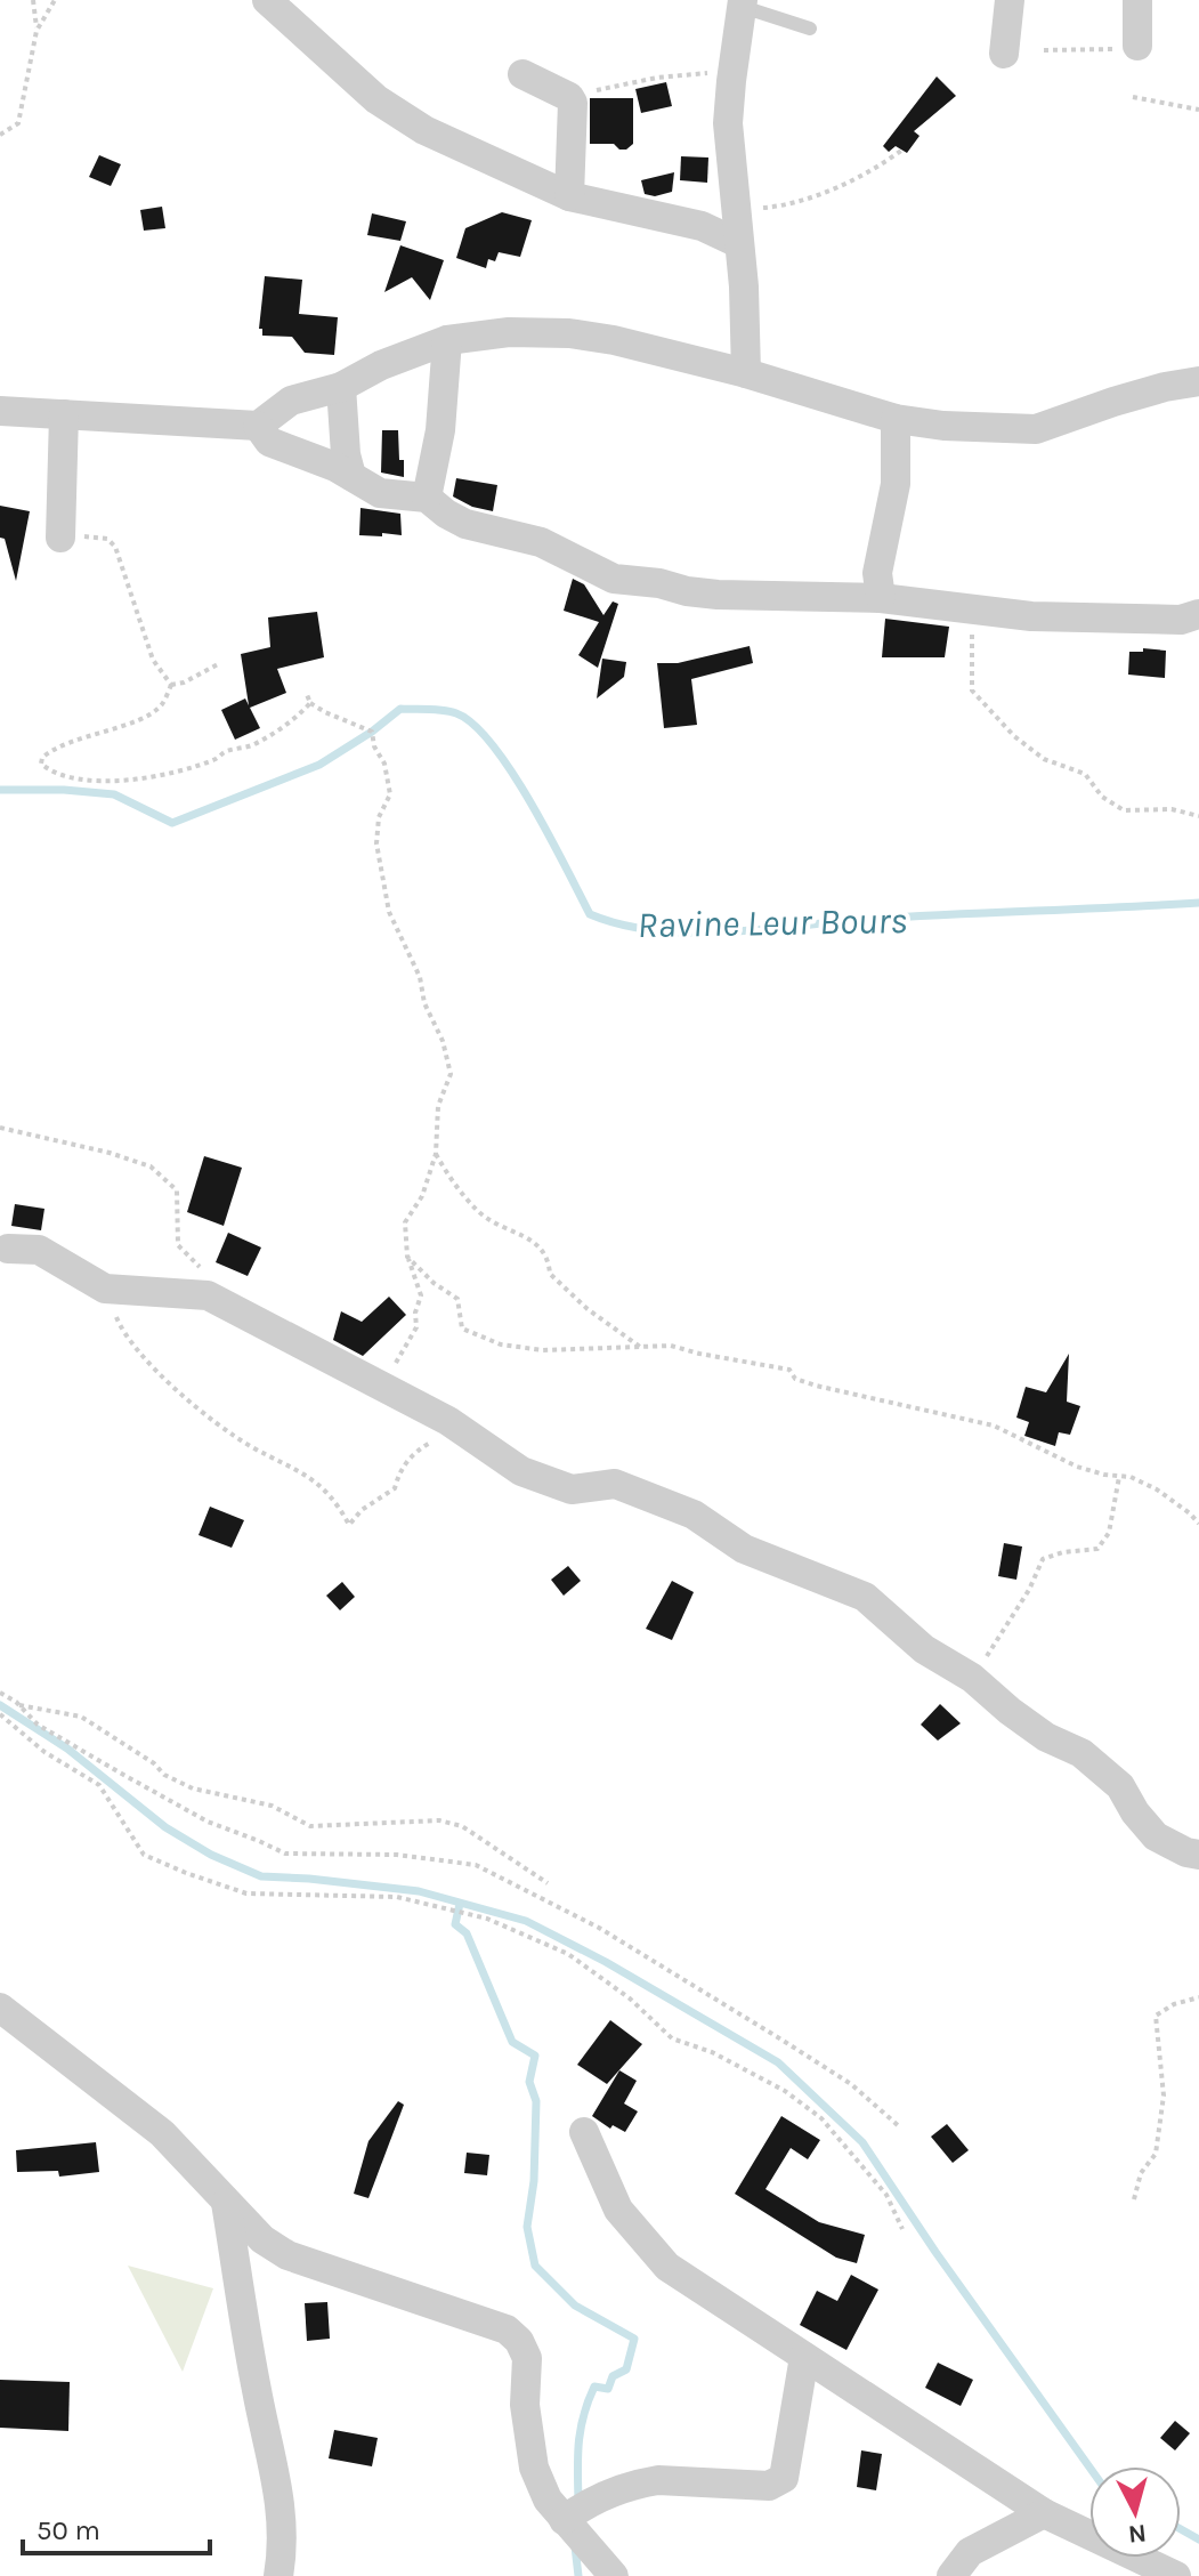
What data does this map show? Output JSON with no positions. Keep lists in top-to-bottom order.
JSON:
{
  "water": ["Ravine Leur Bours"],
  "scale_bar": "50 m",
  "north": "bottom"
}
